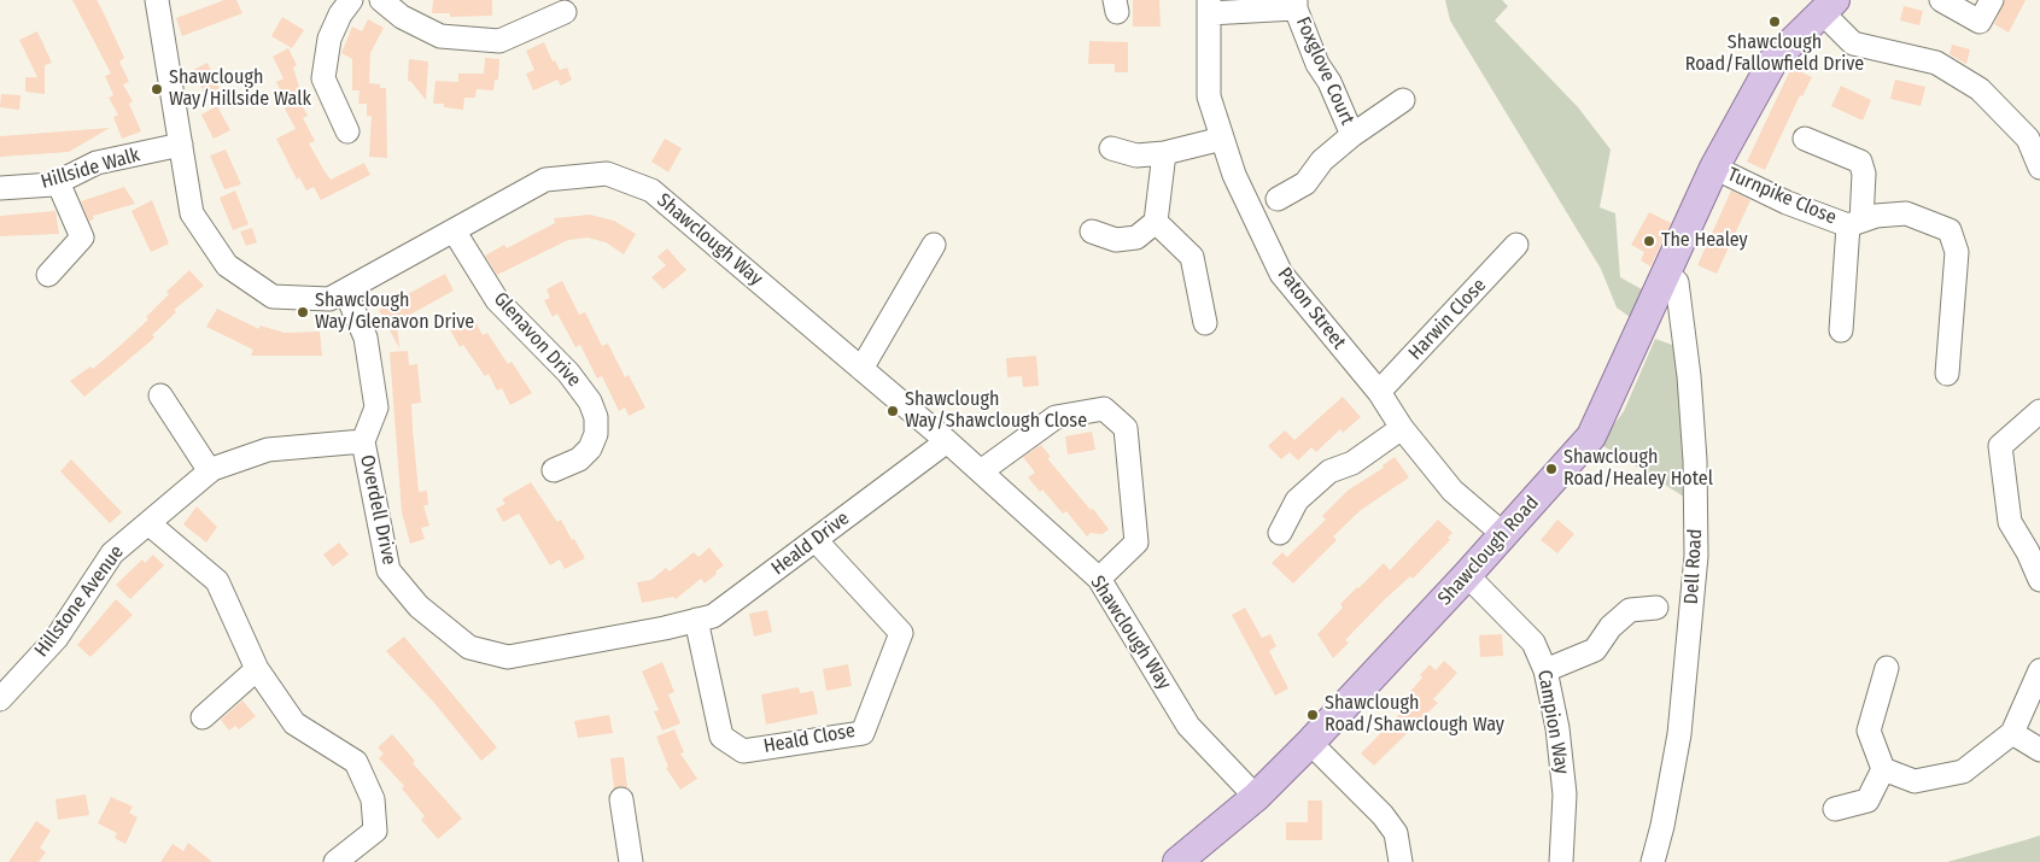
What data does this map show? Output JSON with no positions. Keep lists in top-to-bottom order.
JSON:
{
  "streets": {
    "main road": ["Shawclough Road"],
    "street": [
      "Foxglove Court",
      "Hillside Walk",
      "Turnpike Close",
      "Shawclough Way",
      "Paton Street",
      "Harwin Close",
      "Glenavon Drive",
      "Overdell Drive",
      "Heald Drive",
      "Dell Road",
      "Hillstone Avenue",
      "Campion Way",
      "Heald Close"
    ]
  },
  "crossings": [
    ["Foxglove Court", "Paton Street"],
    ["Hillside Walk", "Shawclough Way"],
    ["Turnpike Close", "Shawclough Road"],
    ["Shawclough Way", "Glenavon Drive"],
    ["Shawclough Way", "Overdell Drive"],
    ["Shawclough Way", "Heald Drive"],
    ["Shawclough Way", "Shawclough Road"],
    ["Paton Street", "Harwin Close"],
    ["Paton Street", "Shawclough Road"],
    ["Overdell Drive", "Heald Drive"],
    ["Overdell Drive", "Hillstone Avenue"],
    ["Heald Drive", "Heald Close"],
    ["Shawclough Road", "Dell Road"],
    ["Shawclough Road", "Campion Way"]
  ],
  "places": [
    "Shawclough Road/Fallowfield Drive",
    "Shawclough Way/Hillside Walk",
    "The Healey",
    "Shawclough Way/Glenavon Drive",
    "Shawclough Way/Shawclough Close",
    "Shawclough Road/Healey Hotel",
    "Shawclough Road/Shawclough Way"
  ]
}
